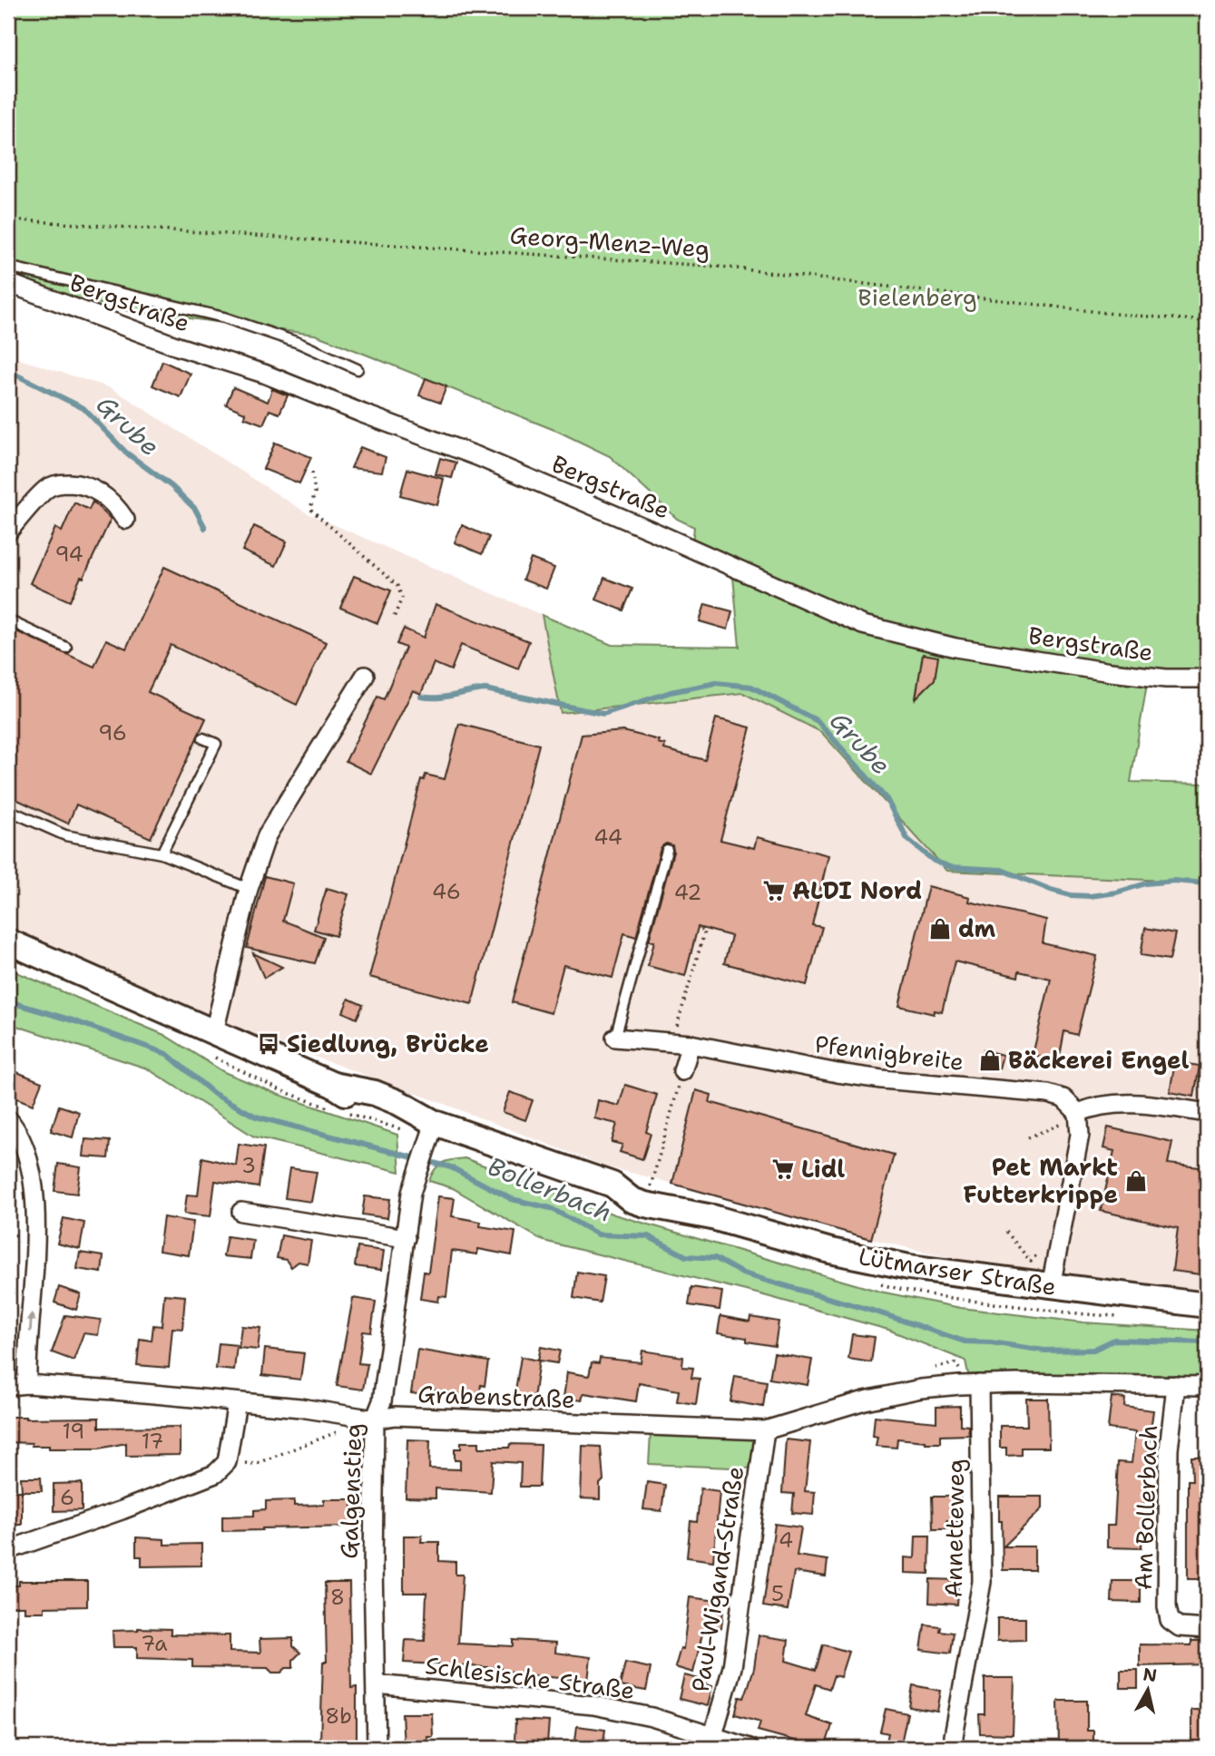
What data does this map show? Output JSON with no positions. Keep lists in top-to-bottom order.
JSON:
{
  "streets": {
    "main road": ["Lütmarser Straße"],
    "street": [
      "Bergstraße",
      "Pfennigbreite",
      "Grabenstraße",
      "Galgenstieg",
      "Am Bollerbach",
      "Annetteweg",
      "Paul-Wigand-Straße",
      "Schlesische Straße"
    ],
    "path": ["Georg-Menz-Weg"]
  },
  "crossings": [
    ["Lütmarser Straße", "Galgenstieg"],
    ["Grabenstraße", "Galgenstieg"],
    ["Grabenstraße", "Annetteweg"],
    ["Grabenstraße", "Paul-Wigand-Straße"],
    ["Galgenstieg", "Schlesische Straße"],
    ["Paul-Wigand-Straße", "Schlesische Straße"]
  ],
  "water": ["Grube", "Bollerbach"],
  "parks": ["Bielenberg"],
  "places": {
    "supermarket": ["ALDI Nord", "Lidl"],
    "shop": ["dm", "Bäckerei Engel", "Pet Markt Futterkrippe"],
    "bus stop": ["Siedlung, Brücke"]
  },
  "house_numbers": [
    "94",
    "96",
    "44",
    "46",
    "42",
    "3",
    "19",
    "17",
    "6",
    "4",
    "5",
    "8",
    "7a",
    "8b"
  ],
  "north": "top"
}
